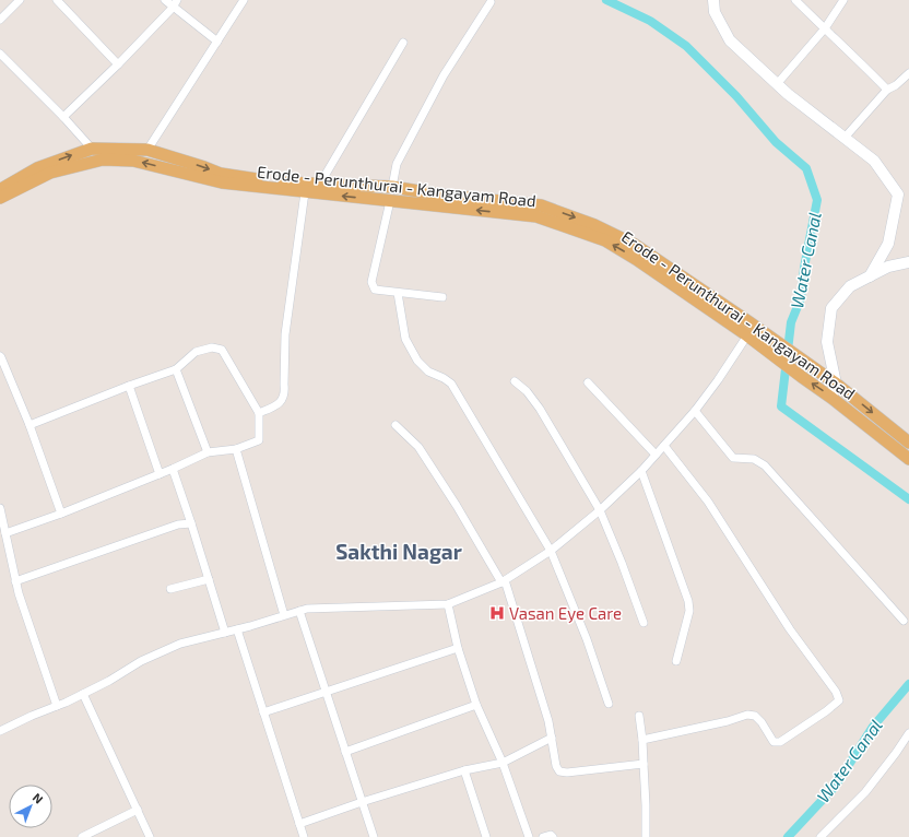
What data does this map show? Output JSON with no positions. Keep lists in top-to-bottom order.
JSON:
{
  "streets": {
    "main road": ["Erode - Perunthurai - Kangayam Road"]
  },
  "districts": ["Sakthi Nagar"],
  "water": ["Water Canal"],
  "places": {
    "hospital": ["Vasan Eye Care"]
  },
  "north": "top right"
}
